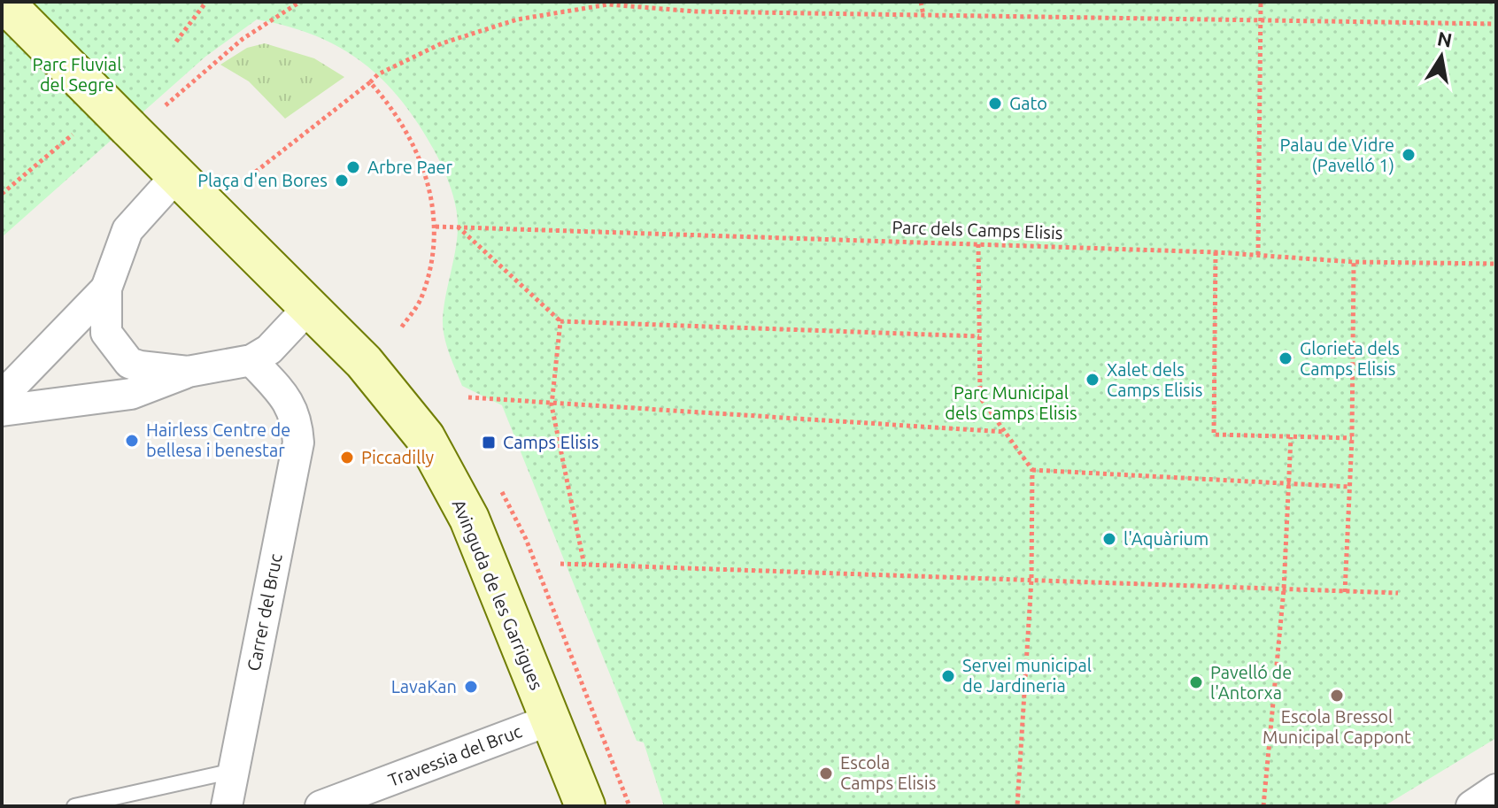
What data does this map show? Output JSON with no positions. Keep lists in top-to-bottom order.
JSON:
{
  "streets": {
    "main road": ["Avinguda de les Garrigues"],
    "street": ["Carrer del Bruc", "Travessia del Bruc"],
    "path": ["Parc dels Camps Elisis"]
  },
  "crossings": [
    ["Avinguda de les Garrigues", "Travessia del Bruc"]
  ],
  "parks": ["Parc Fluvial del Segre", "Parc Municipal dels Camps Elisis"],
  "places": {
    "other": [
      "Gato",
      "Palau de Vidre (Pavelló 1)",
      "Arbre Paer",
      "Plaça d'en Bores",
      "Glorieta dels Camps Elisis",
      "Xalet dels Camps Elisis",
      "Hairless Centre de bellesa i benestar",
      "Piccadilly",
      "l'Aquàrium",
      "Servei municipal de Jardineria",
      "Pavelló de l'Antorxa",
      "LavaKan",
      "Escola Bressol Municipal Cappont",
      "Escola Camps Elisis"
    ],
    "transit": ["Camps Elisis"]
  },
  "north": "top"
}
